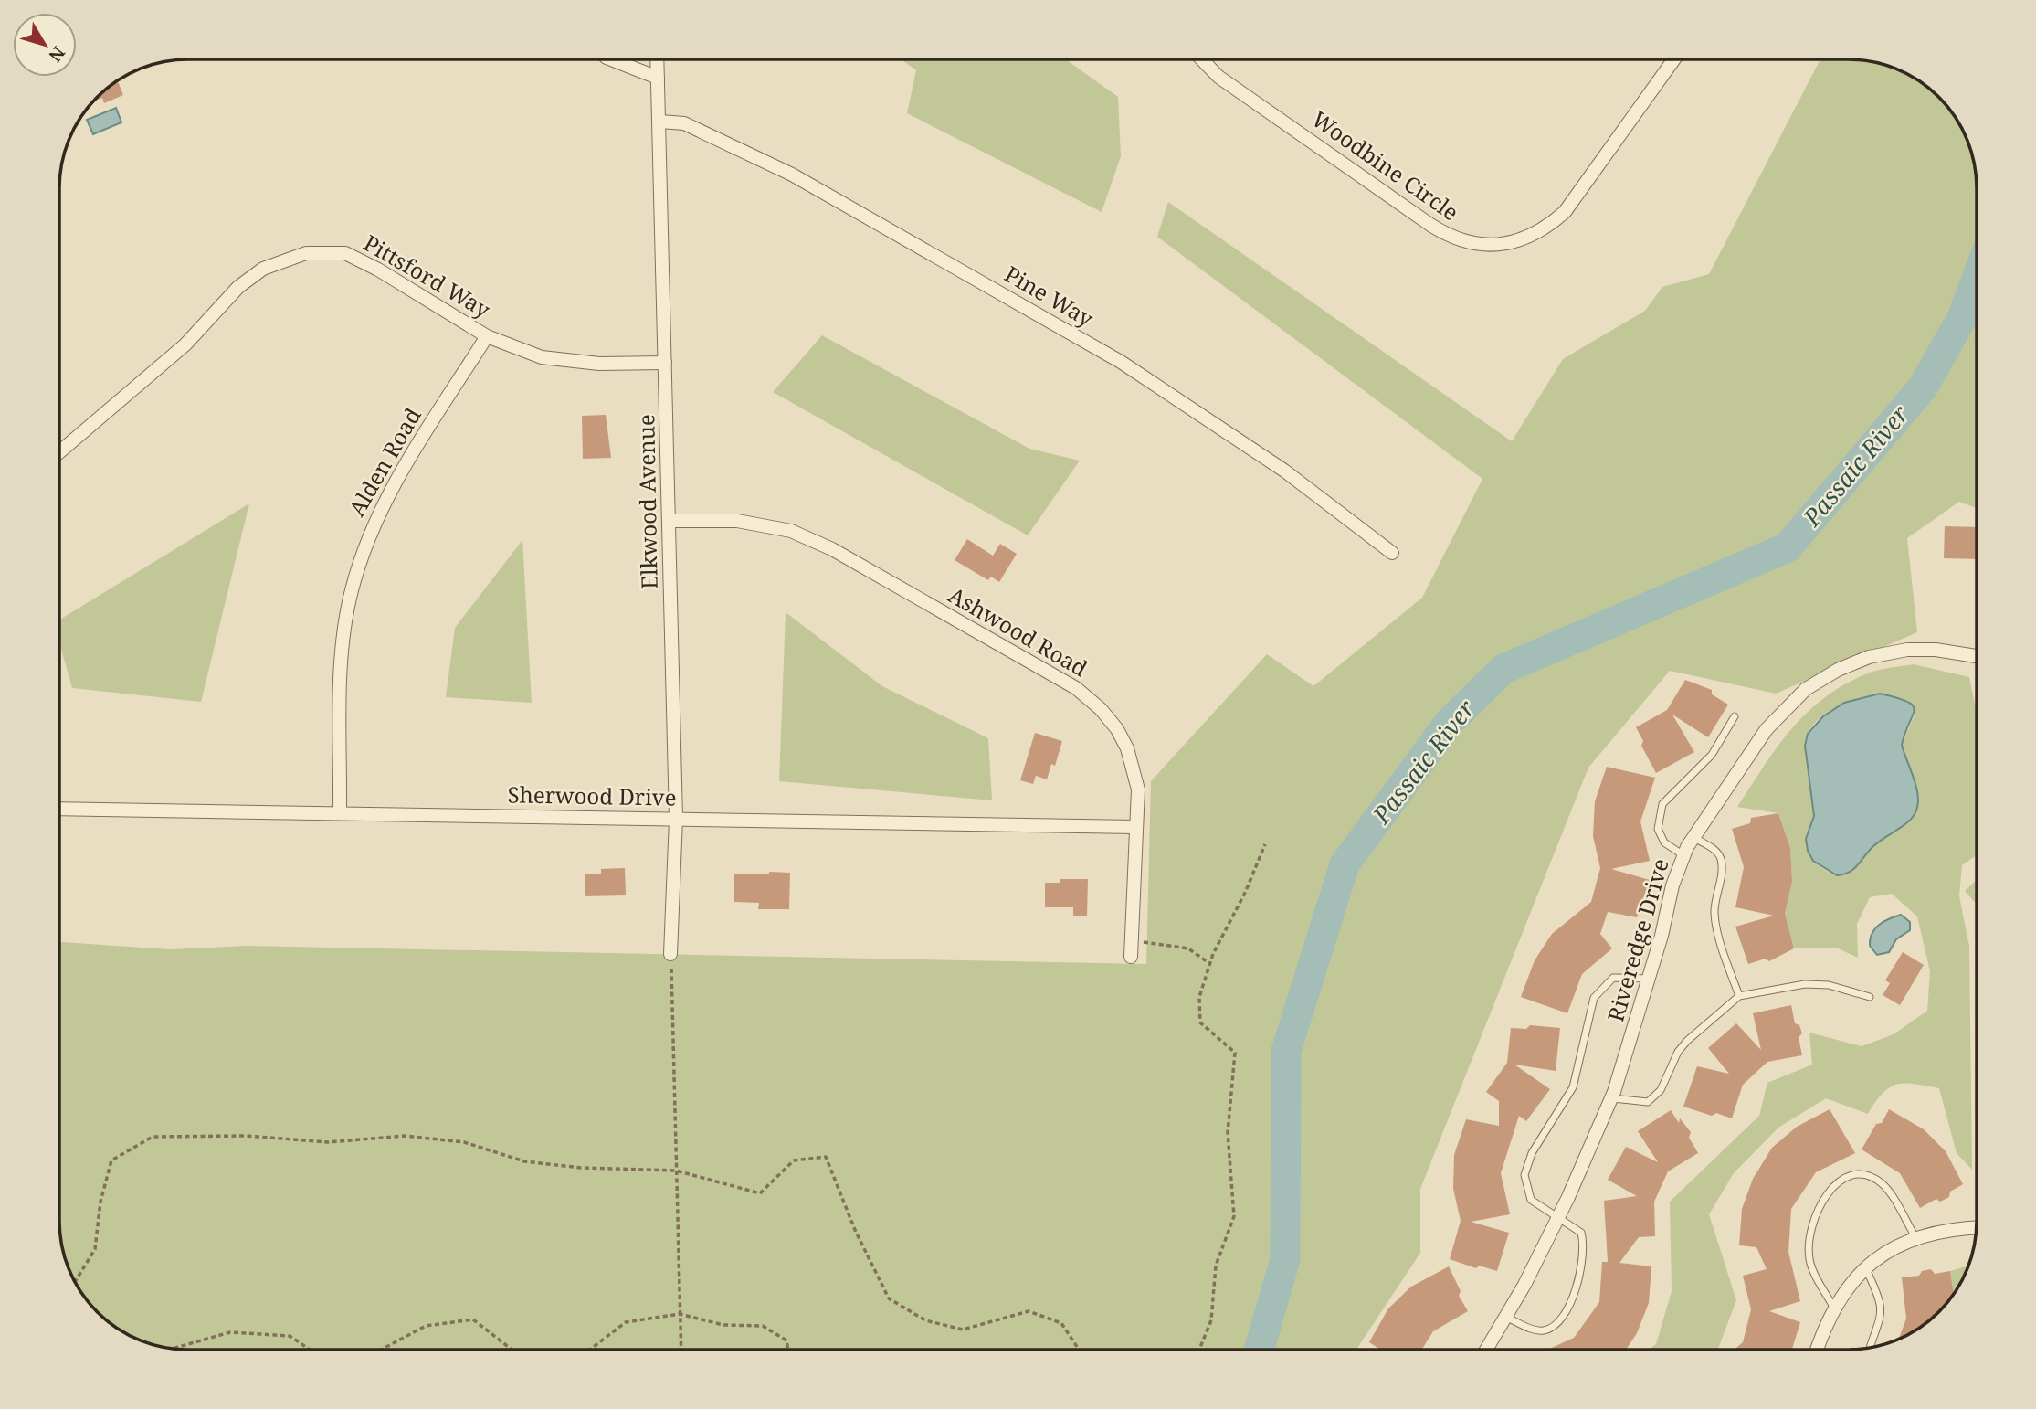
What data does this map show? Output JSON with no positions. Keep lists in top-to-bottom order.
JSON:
{
  "streets": {
    "street": [
      "Woodbine Circle",
      "Pittsford Way",
      "Pine Way",
      "Alden Road",
      "Elkwood Avenue",
      "Ashwood Road",
      "Sherwood Drive",
      "Riveredge Drive"
    ]
  },
  "crossings": [
    ["Pittsford Way", "Alden Road"],
    ["Pittsford Way", "Elkwood Avenue"],
    ["Pine Way", "Elkwood Avenue"],
    ["Alden Road", "Sherwood Drive"],
    ["Elkwood Avenue", "Ashwood Road"],
    ["Elkwood Avenue", "Sherwood Drive"],
    ["Ashwood Road", "Sherwood Drive"]
  ],
  "water": ["Passaic River"],
  "north": "bottom right"
}
